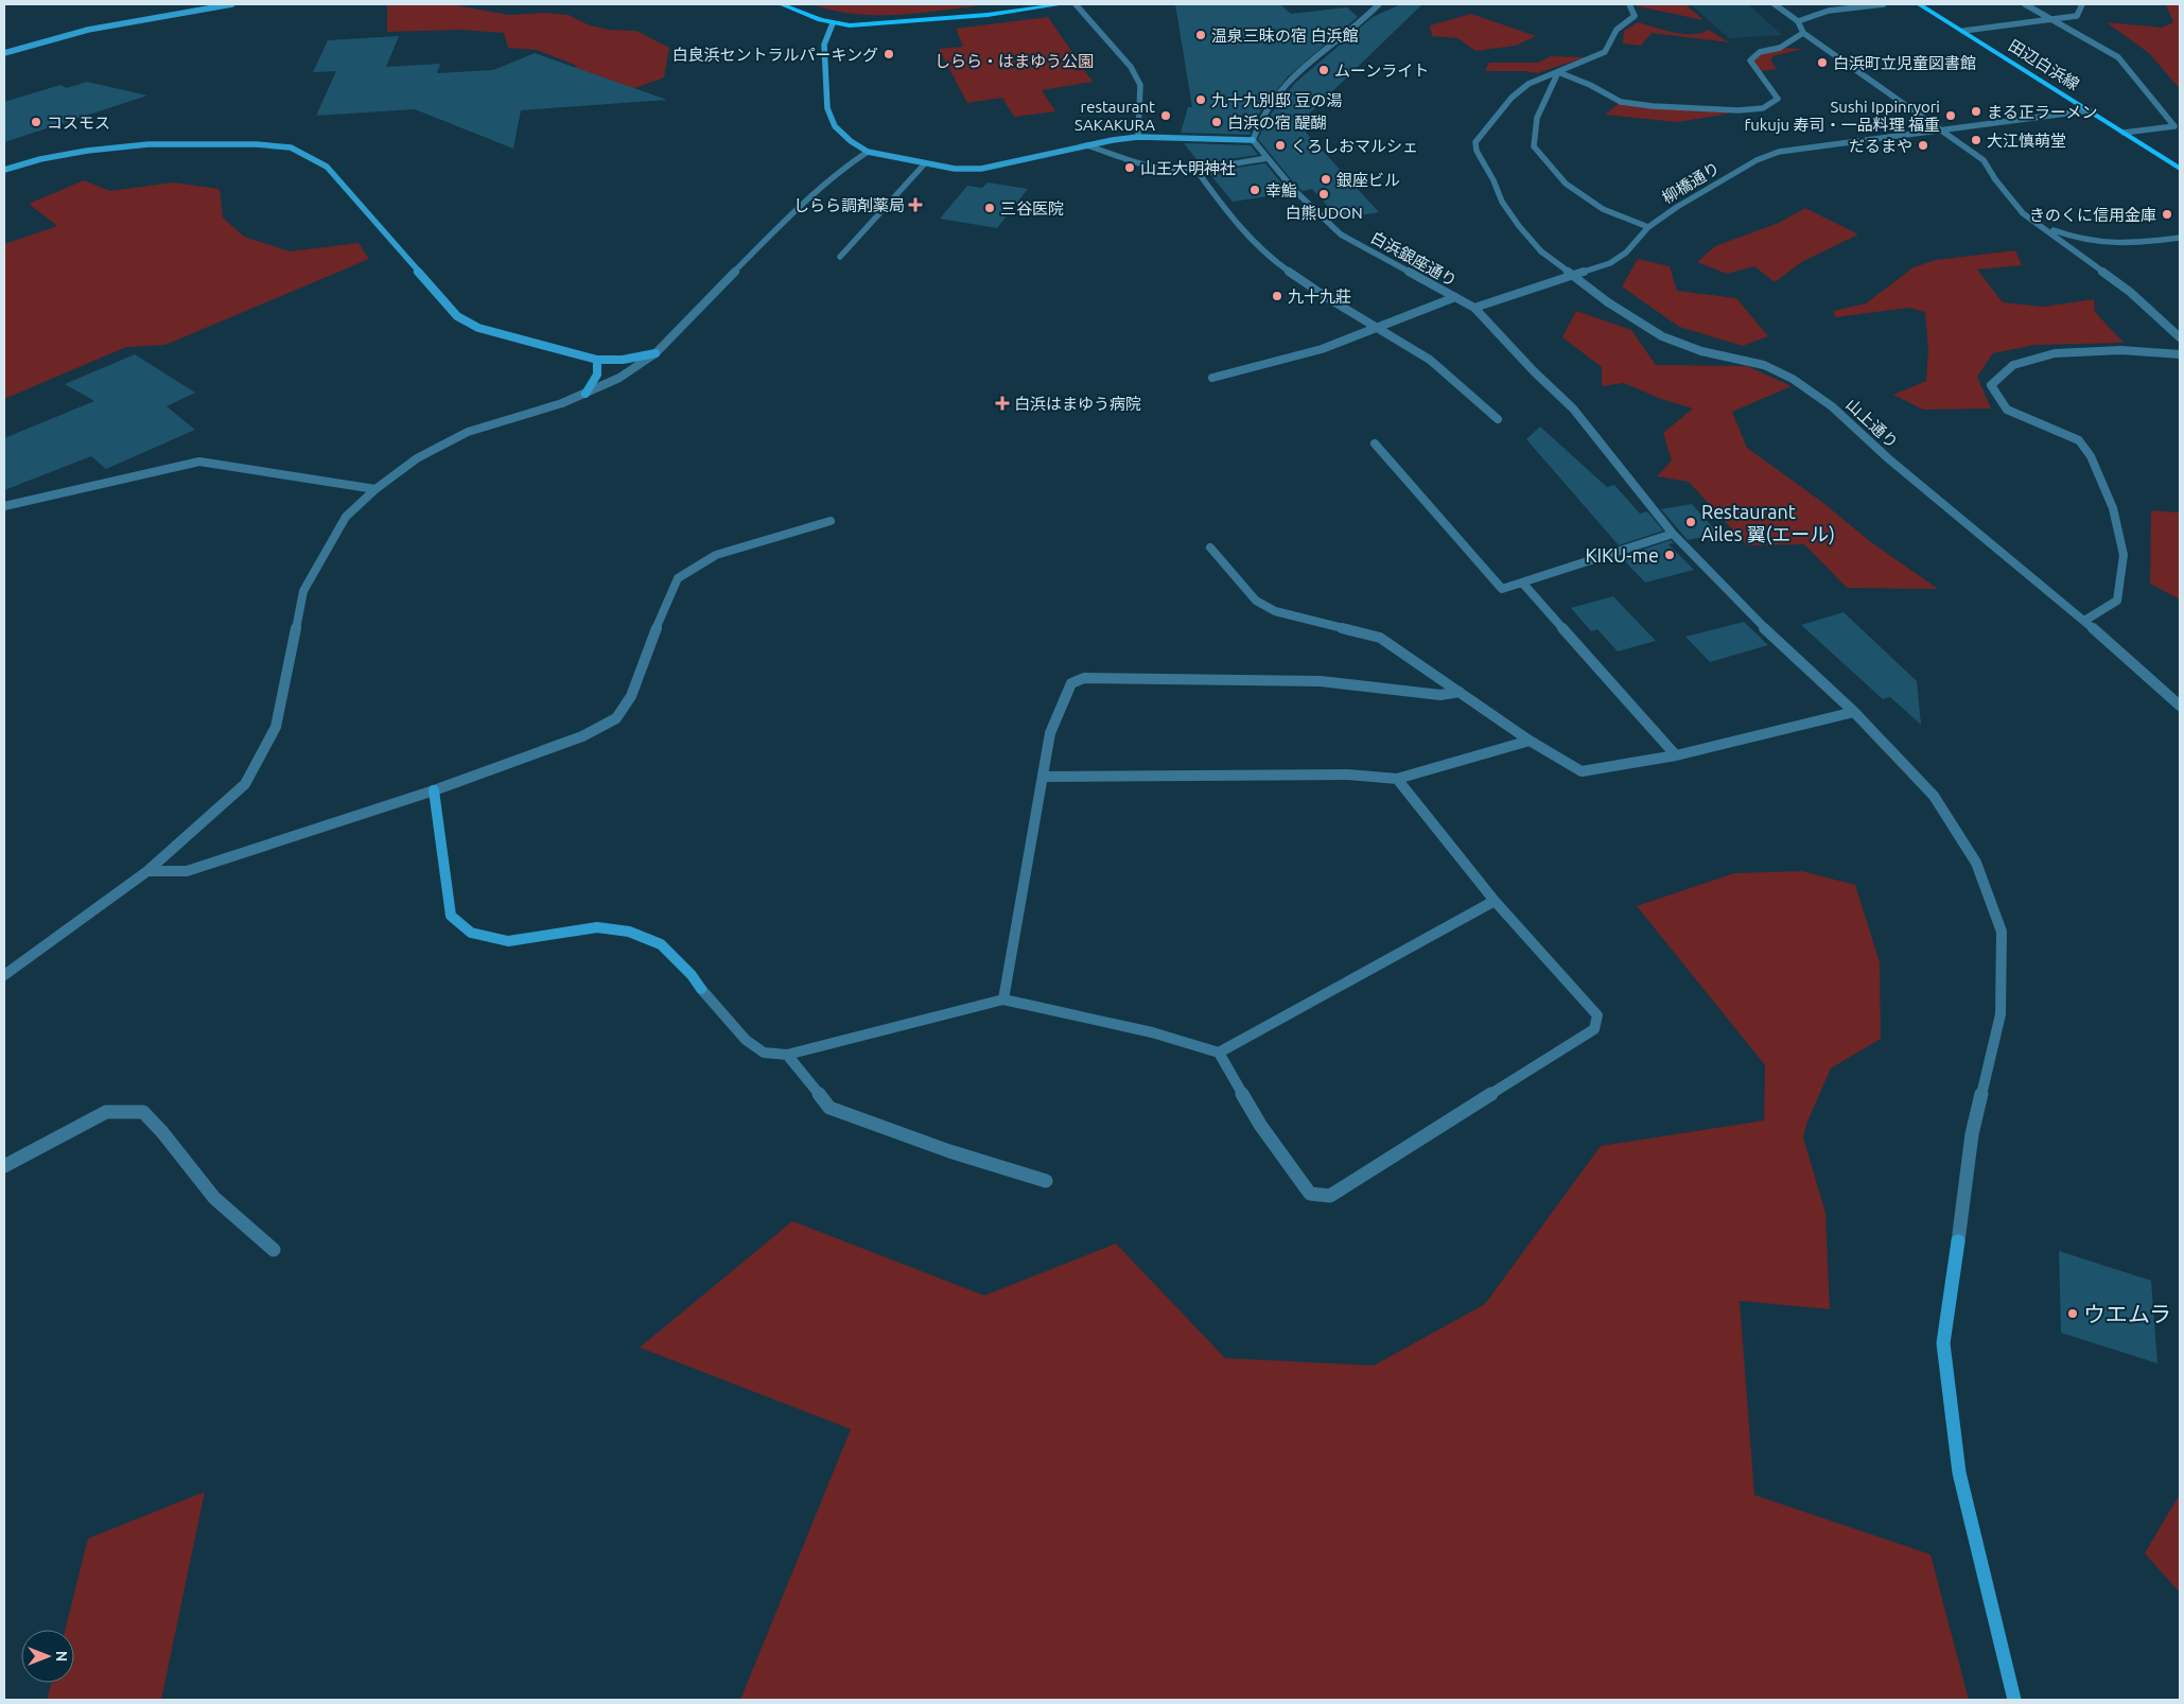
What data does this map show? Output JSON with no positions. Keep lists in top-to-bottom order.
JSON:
{
  "streets": {
    "main road": ["田辺白浜線"],
    "street": ["柳橋通り", "白浜銀座通り", "山上通り"]
  },
  "crossings": [
    ["田辺白浜線", "柳橋通り"],
    ["柳橋通り", "白浜銀座通り"]
  ],
  "parks": ["しらら・はまゆう公園"],
  "places": {
    "other": [
      "温泉三昧の宿 白浜館",
      "白良浜セントラルパーキング",
      "白浜町立児童図書館",
      "ムーンライト",
      "九十九別邸 豆の湯",
      "まる正ラーメン",
      "restaurant SAKAKURA",
      "Sushi Ippinryori fukuju 寿司・一品料理 福重",
      "コスモス",
      "白浜の宿 醍醐",
      "大江慎萌堂",
      "くろしおマルシェ",
      "だるまや",
      "山王大明神社",
      "銀座ビル",
      "幸鮨",
      "白熊UDON",
      "三谷医院",
      "きのくに信用金庫",
      "九十九莊",
      "Restaurant Ailes 翼(エール)",
      "KIKU-me",
      "ウエムラ"
    ],
    "health": ["しらら調剤薬局", "白浜はまゆう病院"]
  },
  "north": "right"
}
